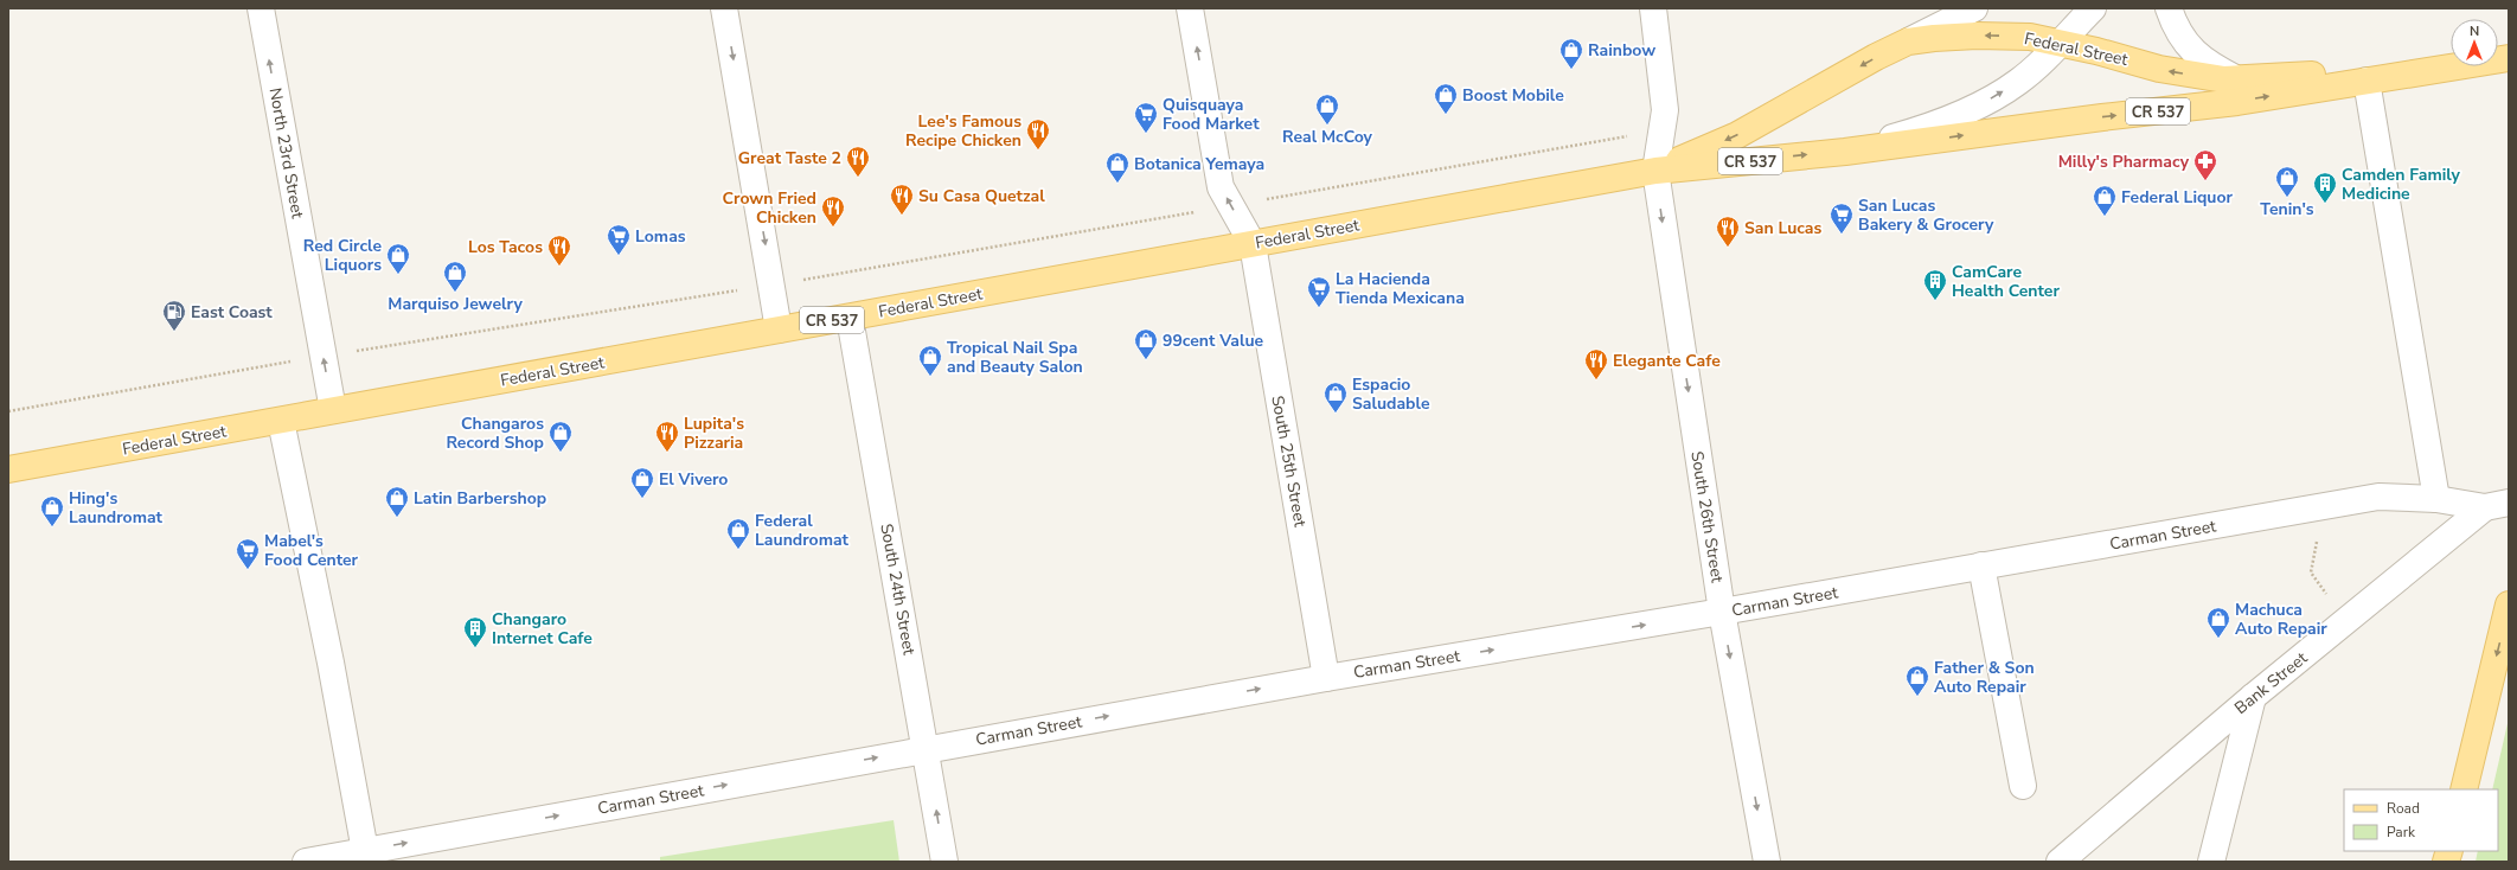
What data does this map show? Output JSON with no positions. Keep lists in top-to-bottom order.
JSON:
{
  "streets": {
    "main road": ["Federal Street", "CR 537"],
    "street": [
      "North 23rd Street",
      "South 25th Street",
      "South 26th Street",
      "Carman Street",
      "South 24th Street",
      "Bank Street"
    ]
  },
  "crossings": [
    ["Federal Street", "North 23rd Street"],
    ["Federal Street", "South 25th Street"],
    ["Federal Street", "South 26th Street"],
    ["Federal Street", "South 24th Street"],
    ["South 25th Street", "Carman Street"],
    ["South 26th Street", "Carman Street"],
    ["Carman Street", "South 24th Street"],
    ["Carman Street", "Bank Street"]
  ],
  "one_way": ["North 23rd Street", "South 26th Street", "Carman Street"],
  "places": {
    "shop": [
      "Rainbow",
      "Boost Mobile",
      "Real McCoy",
      "Botanica Yemaya",
      "Tenin's",
      "Federal Liquor",
      "Red Circle Liquors",
      "Marquiso Jewelry",
      "99cent Value",
      "Tropical Nail Spa and Beauty Salon",
      "Espacio Saludable",
      "Changaros Record Shop",
      "El Vivero",
      "Latin Barbershop",
      "Hing's Laundromat",
      "Federal Laundromat",
      "Machuca Auto Repair",
      "Father & Son Auto Repair"
    ],
    "supermarket": [
      "Quisquaya Food Market",
      "San Lucas Bakery & Grocery",
      "Lomas",
      "La Hacienda Tienda Mexicana",
      "Mabel's Food Center"
    ],
    "restaurant": [
      "Lee's Famous Recipe Chicken",
      "Great Taste 2",
      "Su Casa Quetzal",
      "Crown Fried Chicken",
      "San Lucas",
      "Los Tacos",
      "Elegante Cafe",
      "Lupita's Pizzaria"
    ],
    "pharmacy": ["Milly's Pharmacy"],
    "building": ["Camden Family Medicine", "CamCare Health Center", "Changaro Internet Cafe"],
    "fuel station": ["East Coast"]
  },
  "legend": ["Road", "Park"],
  "north": "top"
}
